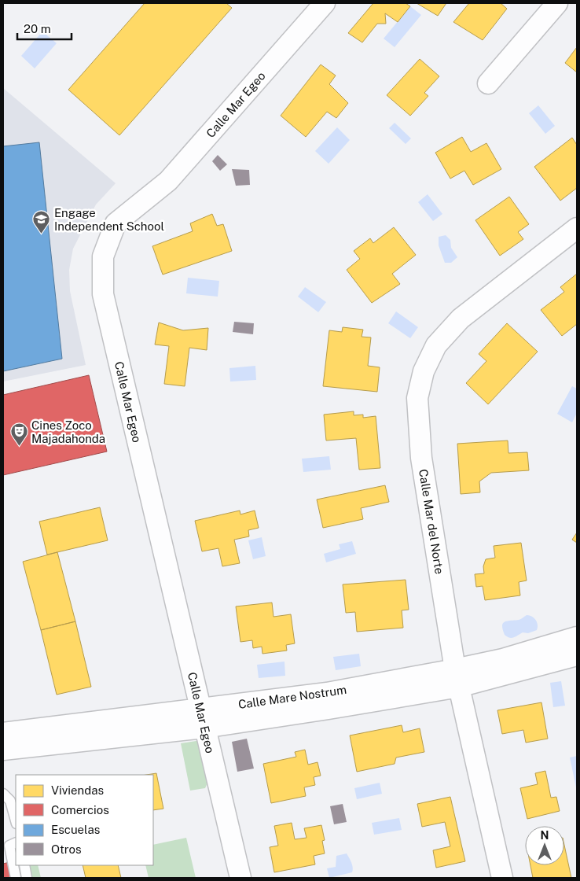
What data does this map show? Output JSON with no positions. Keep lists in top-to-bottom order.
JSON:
{
  "streets": {
    "street": ["Calle Mar Egeo", "Calle Mar del Norte", "Calle Mare Nostrum"]
  },
  "crossings": [
    ["Calle Mar Egeo", "Calle Mare Nostrum"],
    ["Calle Mar del Norte", "Calle Mare Nostrum"]
  ],
  "places": {
    "school or university": ["Engage Independent School"],
    "theatre": ["Cines Zoco Majadahonda"]
  },
  "legend": [
    "Viviendas",
    "Comercios",
    "Escuelas",
    "Otros"
  ],
  "scale_bar": "20 m",
  "north": "top"
}
